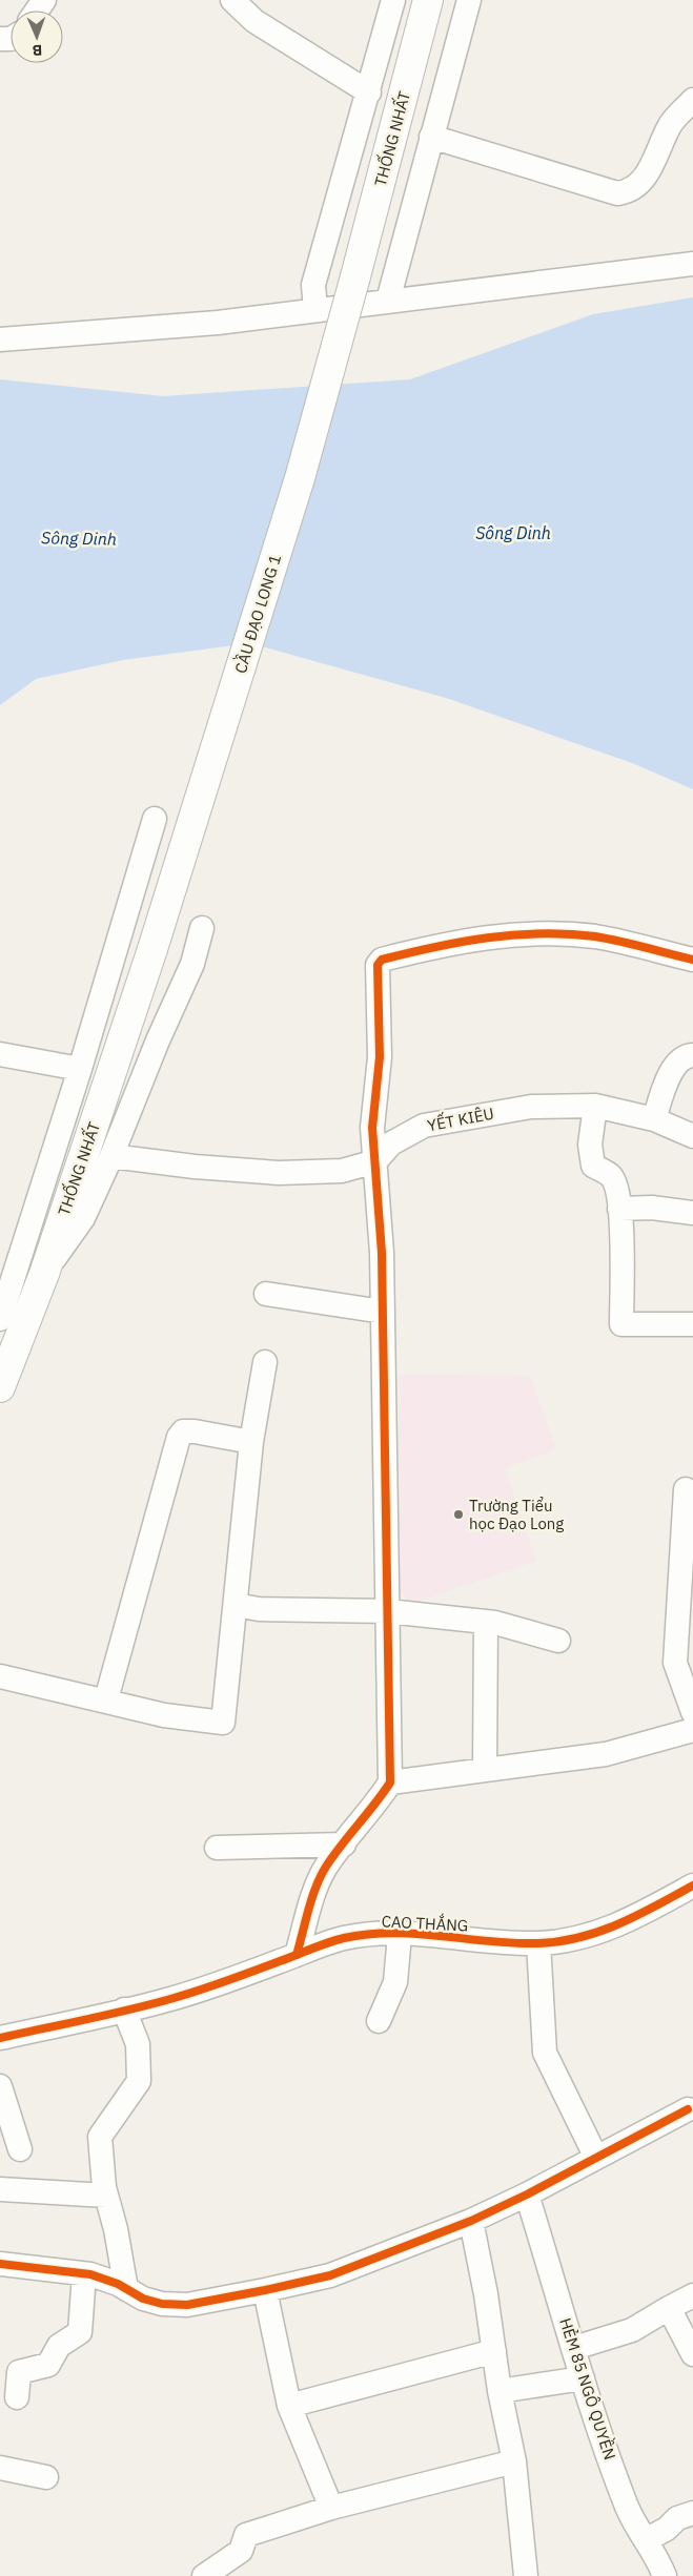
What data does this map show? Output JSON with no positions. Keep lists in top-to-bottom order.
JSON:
{
  "streets": {
    "main road": ["THỐNG NHẤT", "CẦU ĐẠO LONG 1"],
    "street": ["YẾT KIÊU", "CAO THẮNG", "HẺM 85 NGÔ QUYỀN"]
  },
  "crossings": [
    ["THỐNG NHẤT", "CẦU ĐẠO LONG 1"]
  ],
  "water": ["Sông Dinh"],
  "places": ["Trường Tiểu học Đạo Long"],
  "north": "bottom"
}
